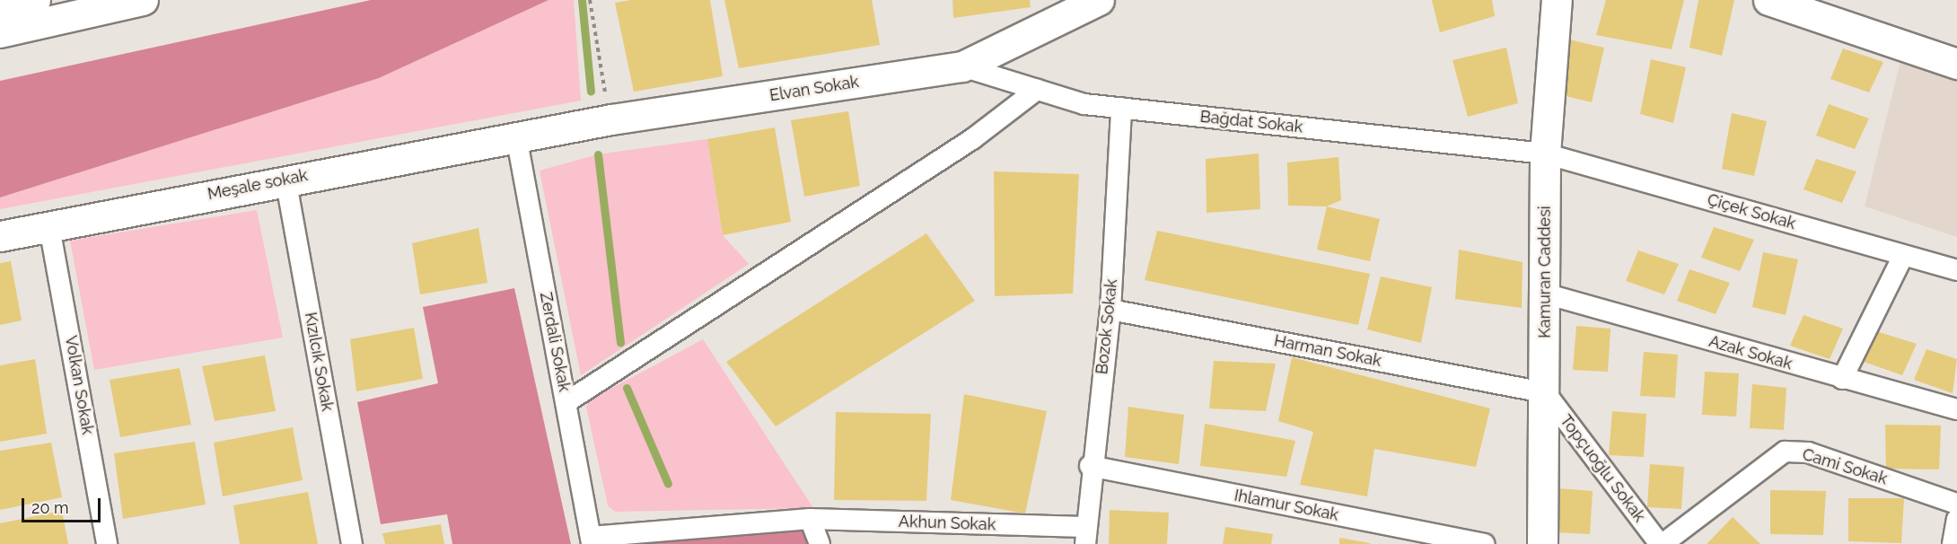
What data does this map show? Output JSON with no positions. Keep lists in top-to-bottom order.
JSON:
{
  "streets": {
    "main road": ["Elvan Sokak", "Meşale sokak", "Kamuran Caddesi"],
    "street": [
      "Bağdat Sokak",
      "Çiçek Sokak",
      "Bozok Sokak",
      "Zerdali Sokak",
      "Harman Sokak",
      "Azak Sokak",
      "Kızılcık Sokak",
      "Volkan Sokak",
      "Cami Sokak",
      "Topçuoğlu Sokak",
      "Ihlamur Sokak",
      "Akhun Sokak"
    ]
  },
  "crossings": [
    ["Elvan Sokak", "Bağdat Sokak"],
    ["Elvan Sokak", "Meşale sokak"],
    ["Elvan Sokak", "Zerdali Sokak"],
    ["Bağdat Sokak", "Çiçek Sokak"],
    ["Bağdat Sokak", "Kamuran Caddesi"],
    ["Bağdat Sokak", "Bozok Sokak"],
    ["Meşale sokak", "Zerdali Sokak"],
    ["Meşale sokak", "Kızılcık Sokak"],
    ["Meşale sokak", "Volkan Sokak"],
    ["Çiçek Sokak", "Kamuran Caddesi"],
    ["Kamuran Caddesi", "Harman Sokak"],
    ["Kamuran Caddesi", "Azak Sokak"],
    ["Kamuran Caddesi", "Topçuoğlu Sokak"],
    ["Bozok Sokak", "Harman Sokak"],
    ["Bozok Sokak", "Ihlamur Sokak"],
    ["Bozok Sokak", "Akhun Sokak"],
    ["Zerdali Sokak", "Akhun Sokak"],
    ["Harman Sokak", "Topçuoğlu Sokak"],
    ["Cami Sokak", "Topçuoğlu Sokak"]
  ],
  "scale_bar": "20 m"
}
